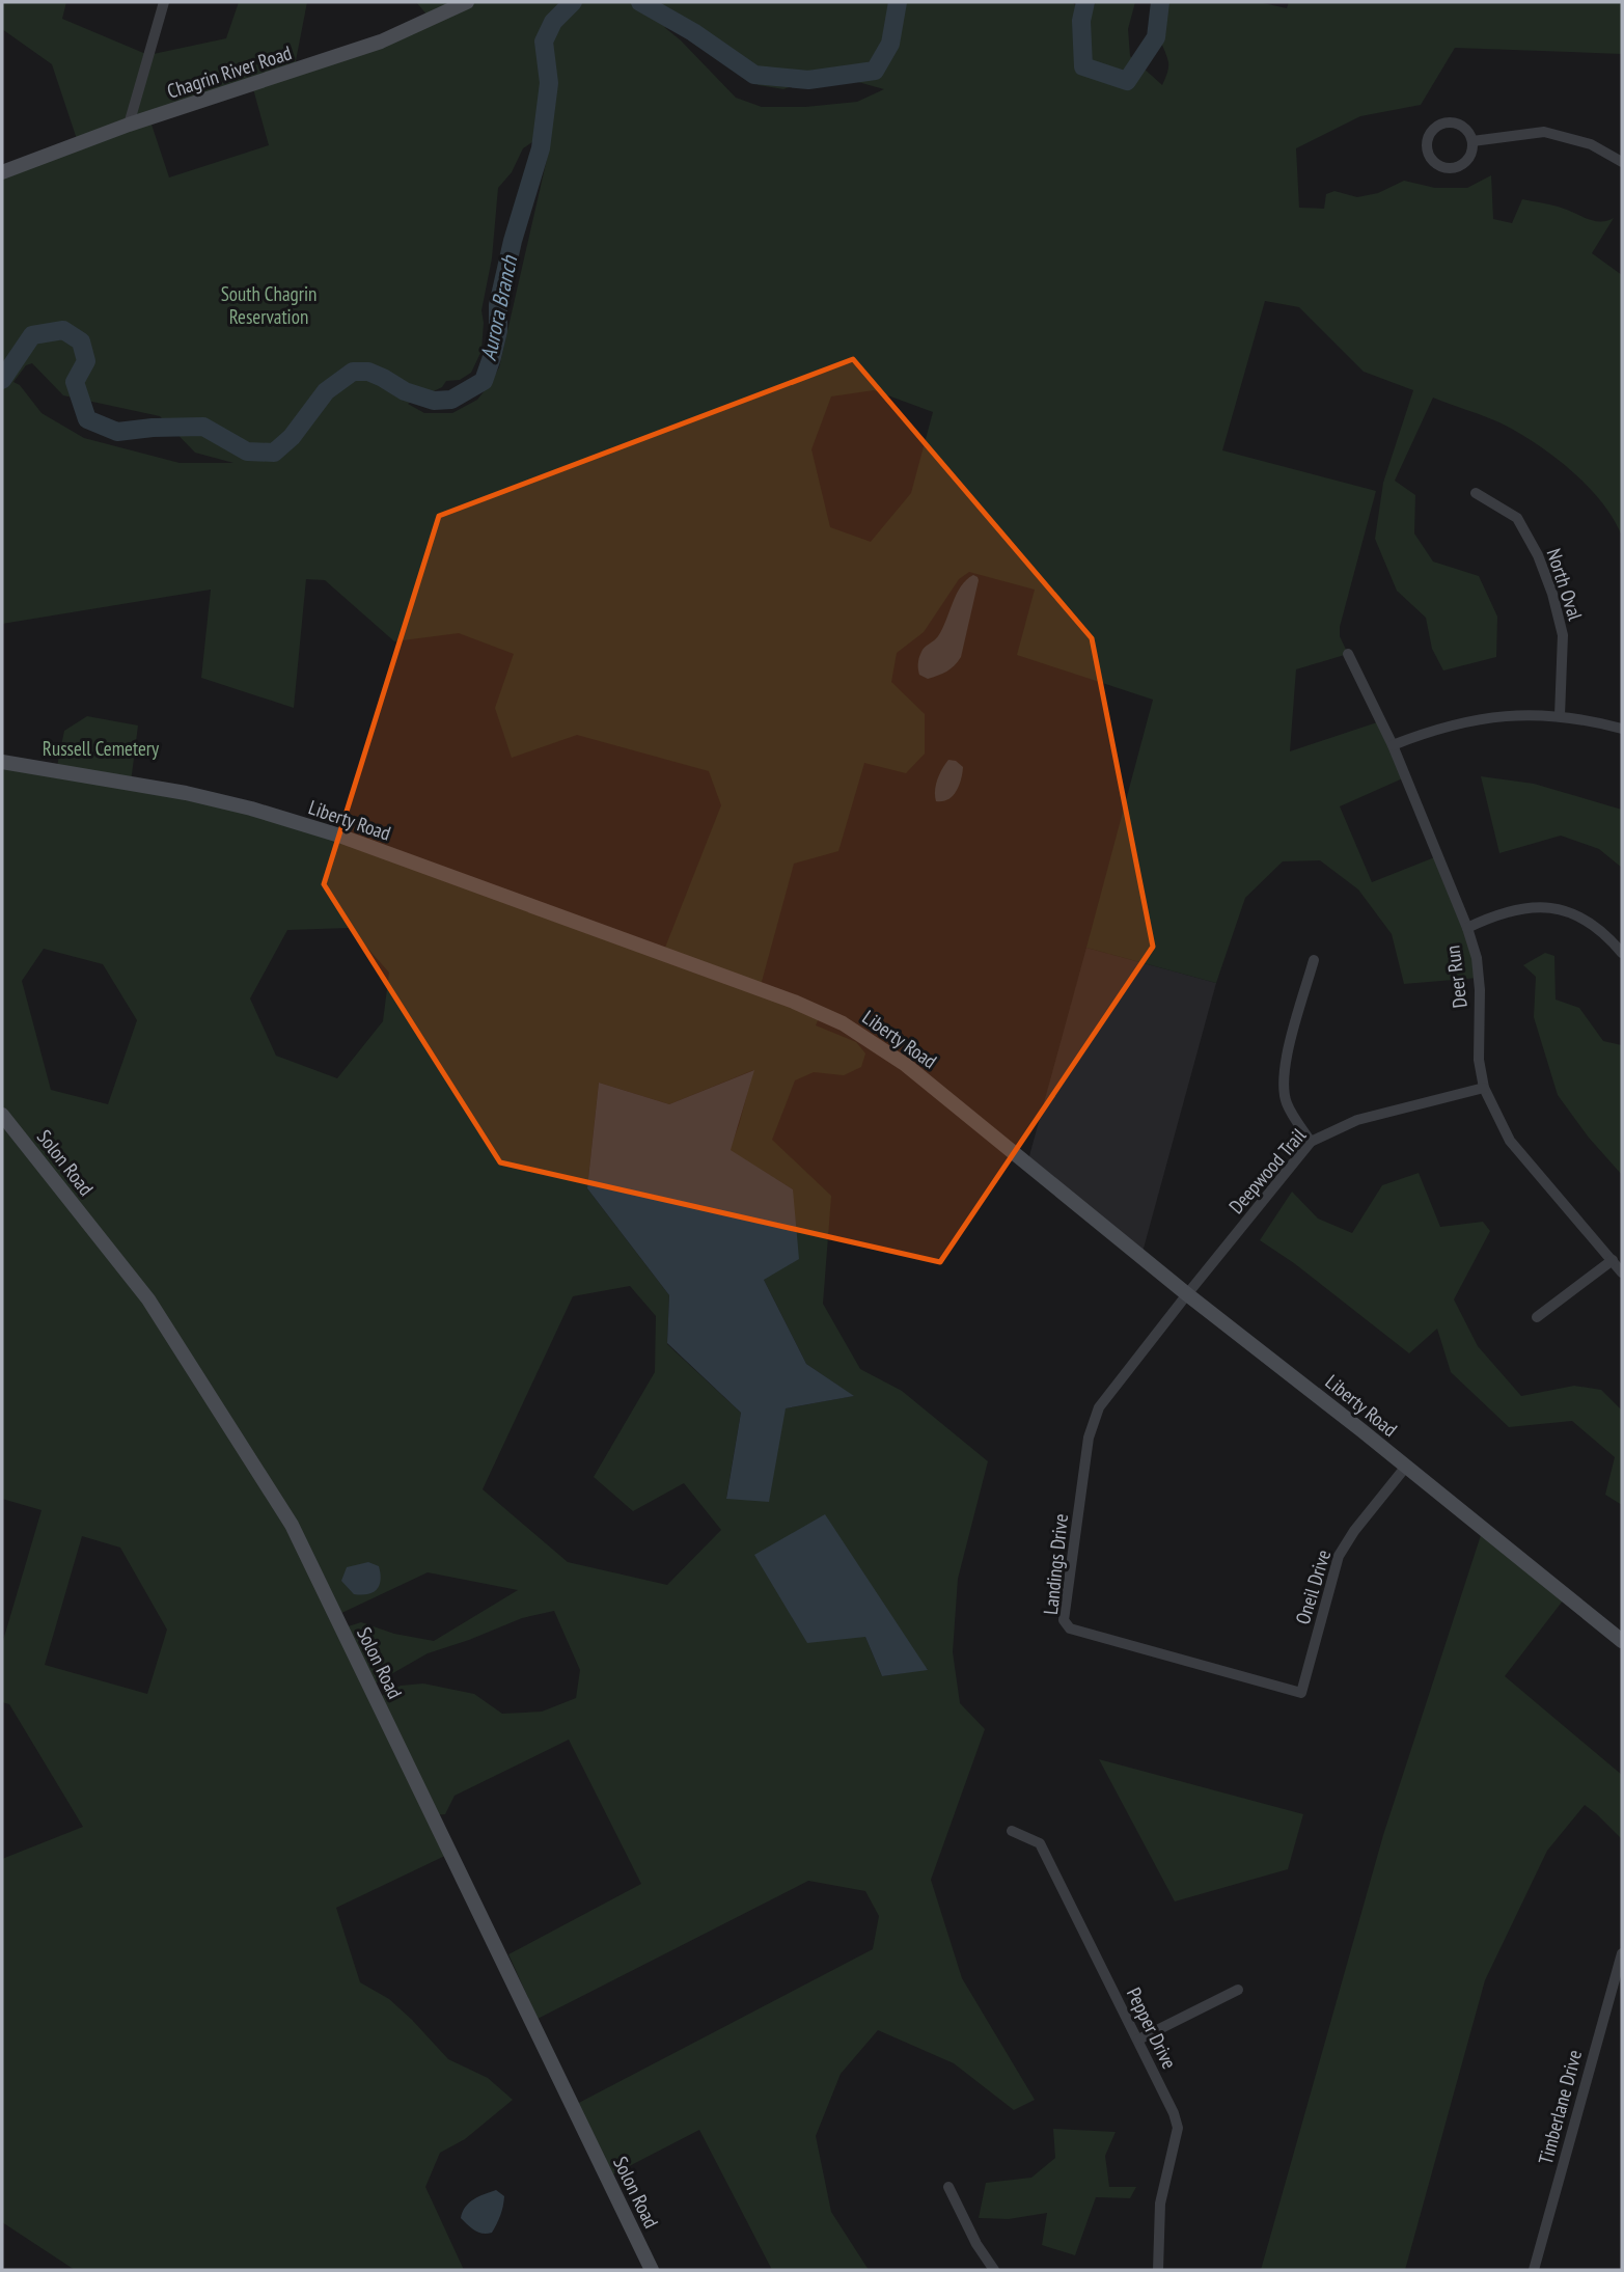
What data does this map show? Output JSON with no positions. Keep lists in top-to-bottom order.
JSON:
{
  "streets": {
    "street": [
      "Chagrin River Road",
      "North Oval",
      "Liberty Road",
      "Deer Run",
      "Solon Road",
      "Deepwood Trail",
      "Landings Drive",
      "Oneil Drive",
      "Pepper Drive",
      "Timberlane Drive"
    ]
  },
  "crossings": [
    ["Liberty Road", "Deepwood Trail"],
    ["Liberty Road", "Landings Drive"],
    ["Liberty Road", "Oneil Drive"],
    ["Deer Run", "Deepwood Trail"],
    ["Deepwood Trail", "Landings Drive"],
    ["Landings Drive", "Oneil Drive"]
  ],
  "water": ["Aurora Branch"],
  "parks": ["South Chagrin Reservation", "Russell Cemetery"]
}
